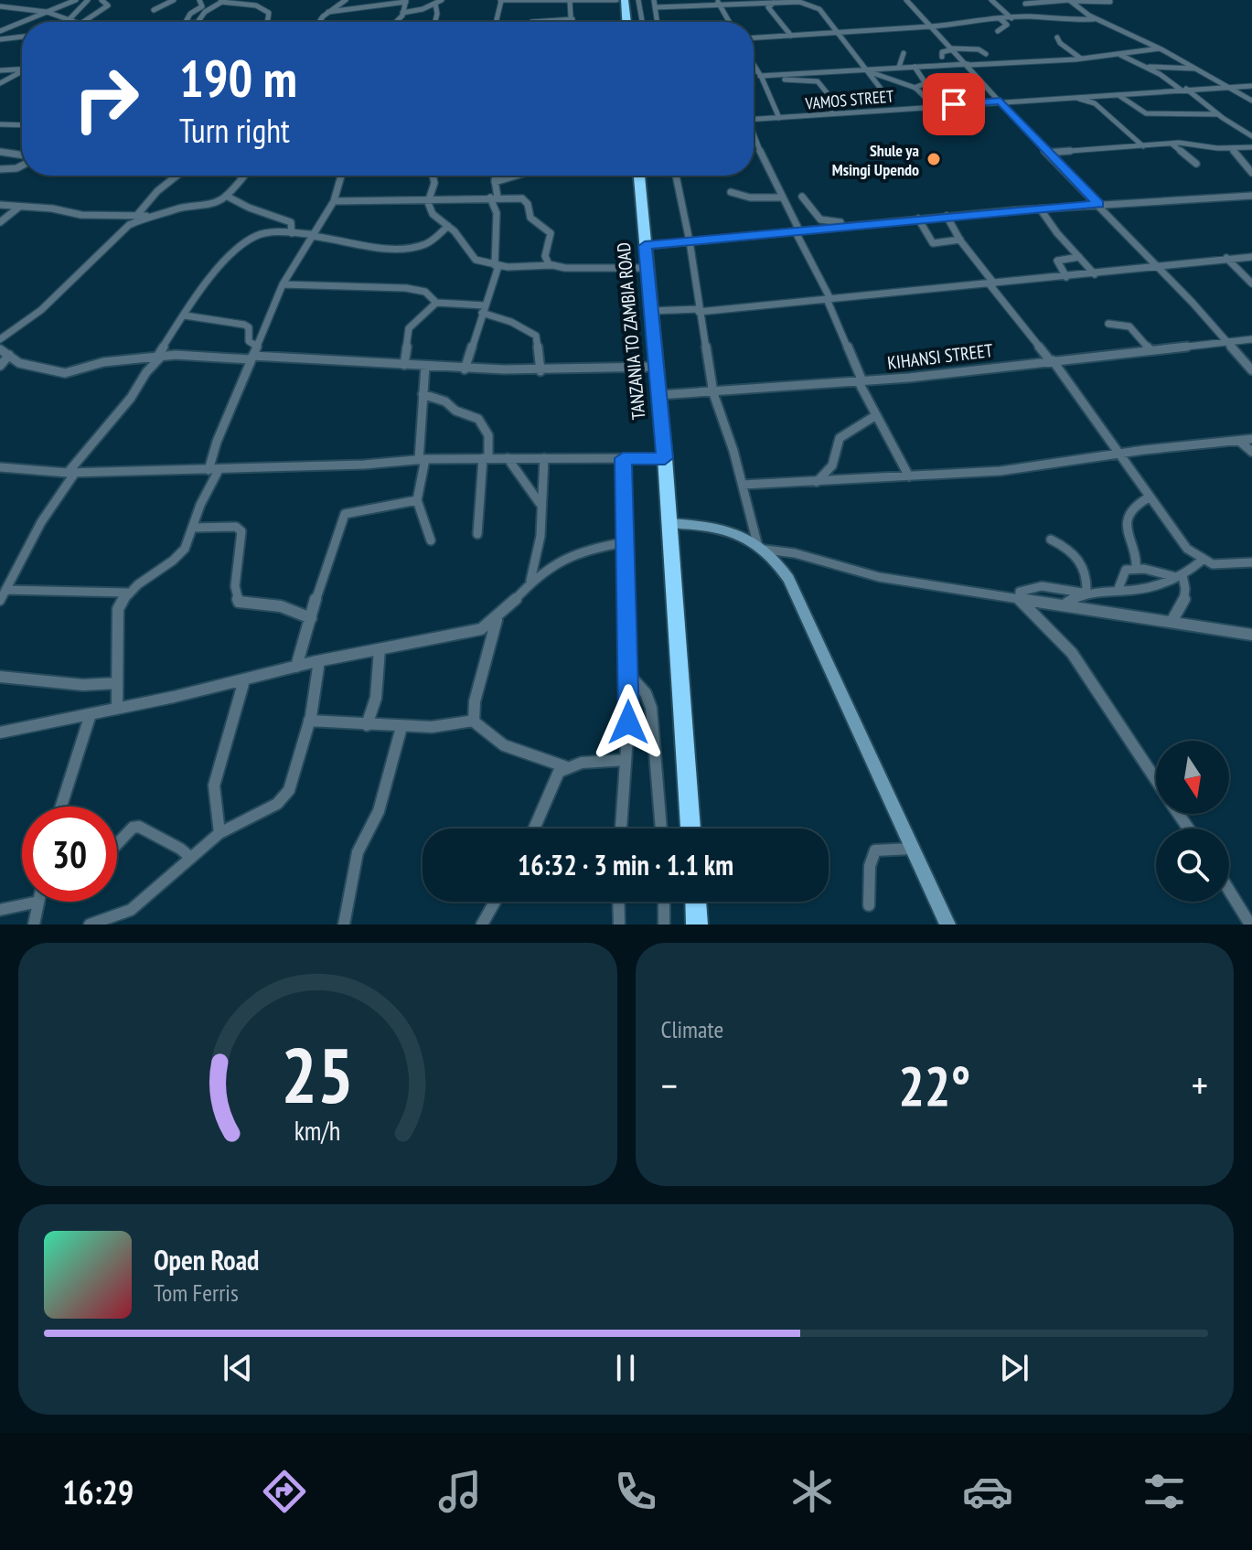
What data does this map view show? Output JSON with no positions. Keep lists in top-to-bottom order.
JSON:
{
  "streets": {
    "highway": ["TANZANIA TO ZAMBIA ROAD"],
    "street": ["VAMOS STREET", "KIHANSI STREET"]
  },
  "crossings": [
    ["TANZANIA TO ZAMBIA ROAD", "KIHANSI STREET"]
  ],
  "places": ["Shule ya Msingi Upendo"],
  "north": "bottom",
  "page": {
    "turn": ["190 m", "Turn right"],
    "limit": "30",
    "trip": "16:32 · 3 min · 1.1 km",
    "tile": "Climate",
    "heat": ["−", "22°", "+"],
    "song": ["Open Road", "Tom Ferris"],
    "tabs": "16:29",
    "gauge": ["25", "km/h"]
  }
}
